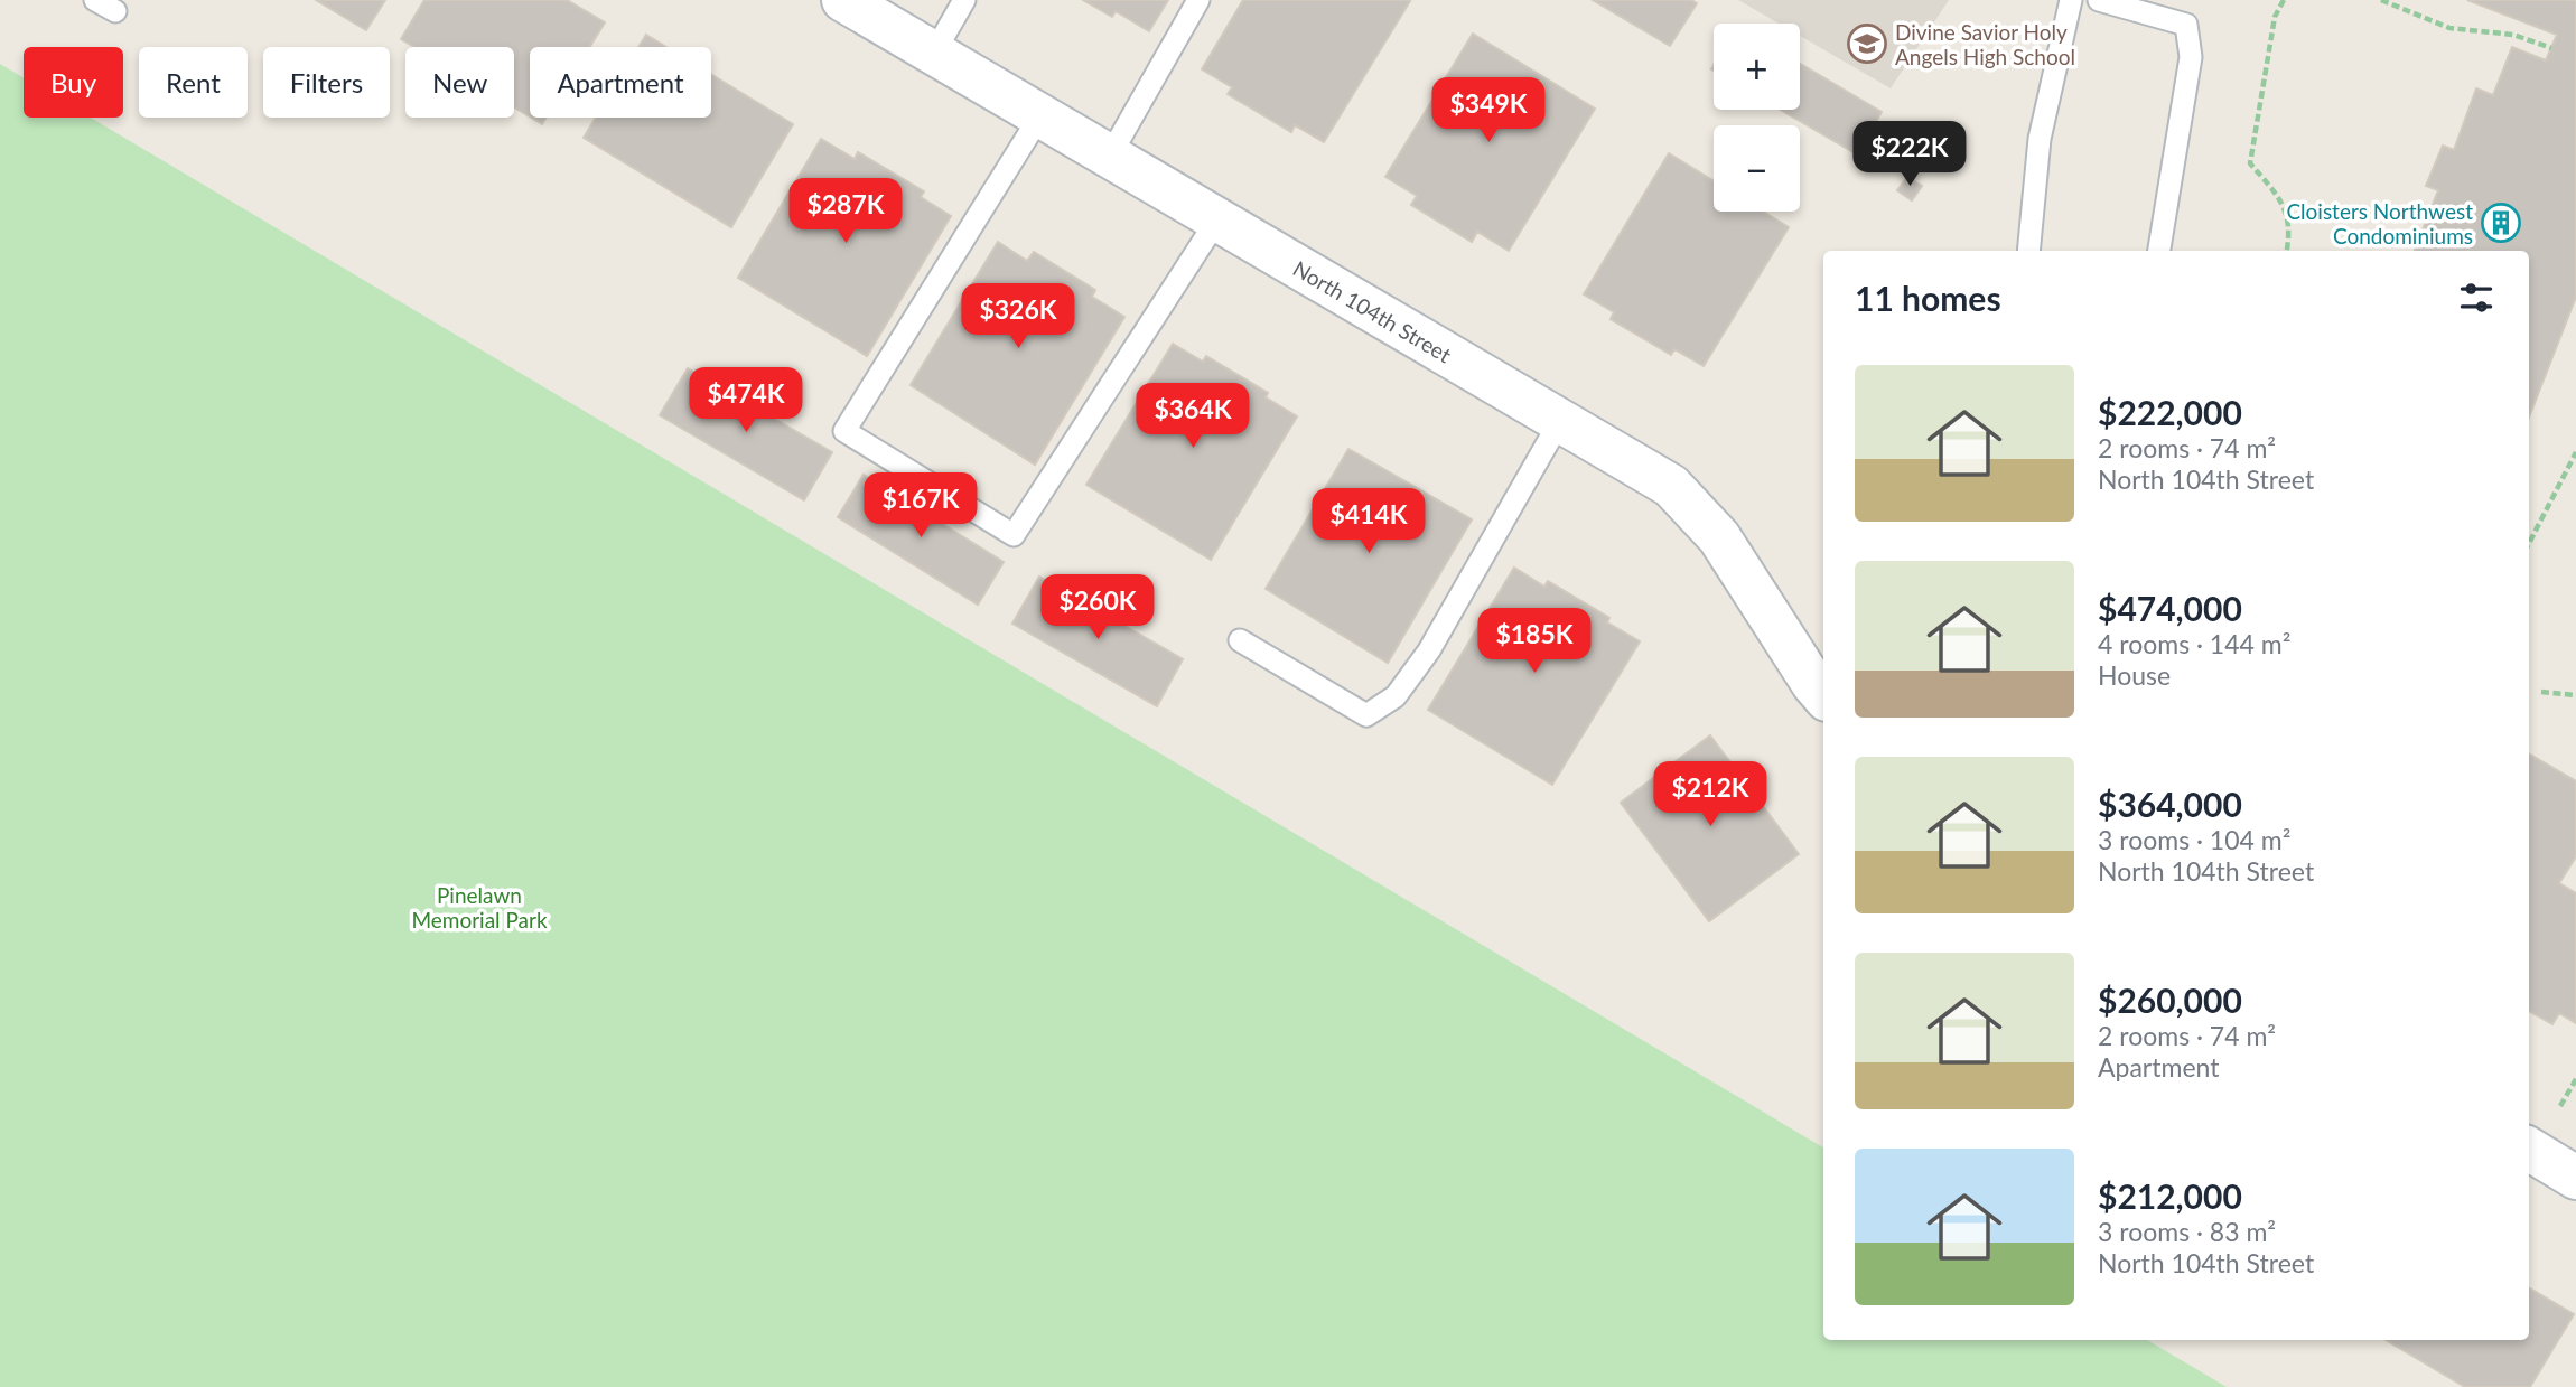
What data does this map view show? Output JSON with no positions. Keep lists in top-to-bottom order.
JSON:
{
  "streets": {
    "street": ["North 104th Street"]
  },
  "parks": ["Pinelawn Memorial Park"],
  "places": {
    "school or university": ["Divine Savior Holy Angels High School"],
    "building": ["Cloisters Northwest Condominiums"]
  },
  "page": {
    "map_buttons": ["+", "−"],
    "chip": [
      "Buy",
      "Rent",
      "Filters",
      "New",
      "Apartment"
    ],
    "price": [
      "$349K",
      "$222K",
      "$287K",
      "$326K",
      "$474K",
      "$364K",
      "$167K",
      "$414K",
      "$260K",
      "$185K",
      "$212K"
    ],
    "heading": "11 homes",
    "list": [
      {
        "name": "$222,000",
        "note": "2 rooms · 74 m² · North 104th Street"
      },
      {
        "name": "$474,000",
        "note": "4 rooms · 144 m² · House"
      },
      {
        "name": "$364,000",
        "note": "3 rooms · 104 m² · North 104th Street"
      },
      {
        "name": "$260,000",
        "note": "2 rooms · 74 m² · Apartment"
      },
      {
        "name": "$212,000",
        "note": "3 rooms · 83 m² · North 104th Street"
      }
    ]
  }
}
